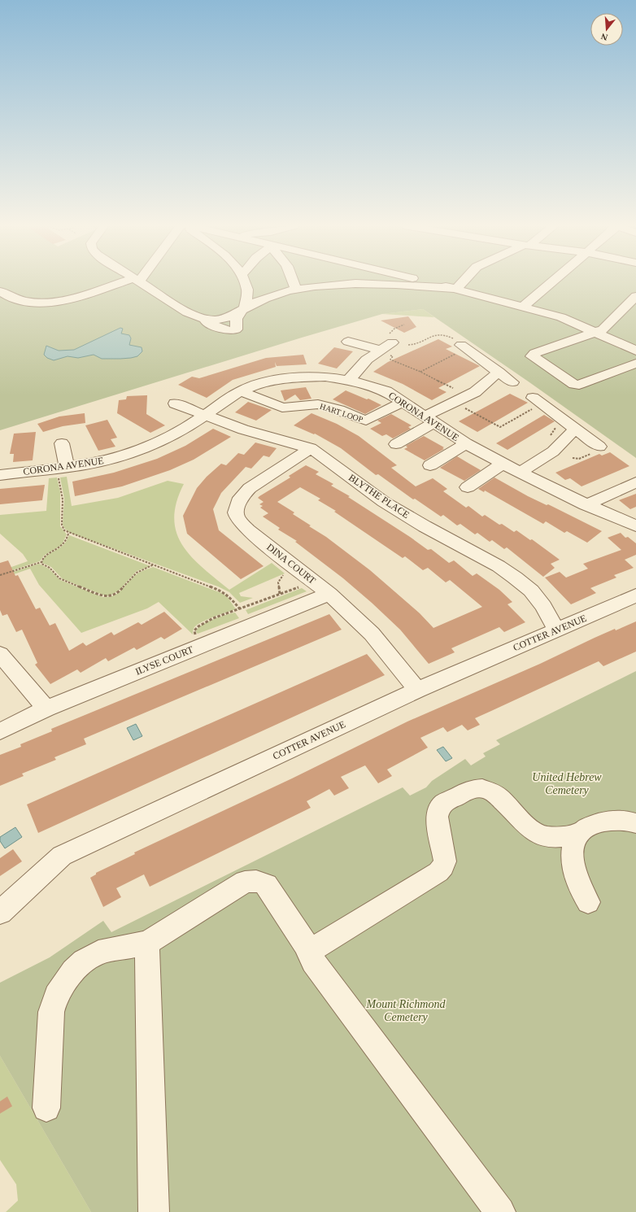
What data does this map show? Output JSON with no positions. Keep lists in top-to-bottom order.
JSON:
{
  "streets": {
    "street": [
      "HART LOOP",
      "CORONA AVENUE",
      "BLYTHE PLACE",
      "DINA COURT",
      "COTTER AVENUE",
      "ILYSE COURT"
    ]
  },
  "crossings": [
    ["HART LOOP", "CORONA AVENUE"],
    ["CORONA AVENUE", "BLYTHE PLACE"],
    ["BLYTHE PLACE", "DINA COURT"],
    ["BLYTHE PLACE", "COTTER AVENUE"],
    ["DINA COURT", "COTTER AVENUE"],
    ["DINA COURT", "ILYSE COURT"]
  ],
  "parks": ["United Hebrew Cemetery", "Mount Richmond Cemetery"],
  "north": "bottom"
}
